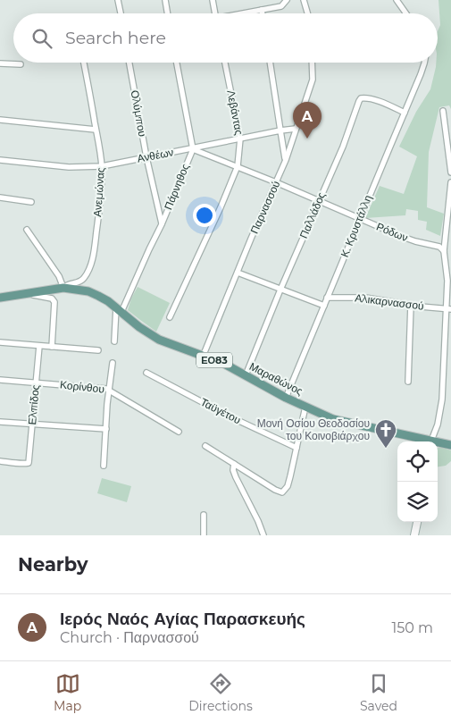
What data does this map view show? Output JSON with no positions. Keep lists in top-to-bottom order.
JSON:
{
  "streets": {
    "main road": ["ΕΟ83", "Μαραθώνος"],
    "street": [
      "Λεβάντας",
      "Ολύμπου",
      "Ανθέων",
      "Πάρνηθος",
      "Ανεμώνας",
      "Παρνασσού",
      "Παλλάδος",
      "Κ. Κρυστάλλη",
      "Ρόδων",
      "Αλικαρνασσού",
      "Κορίνθου",
      "Ελπίδος",
      "Ταϋγέτου"
    ]
  },
  "crossings": [
    ["Λεβάντας", "Ανθέων"],
    ["Λεβάντας", "Ρόδων"],
    ["Ολύμπου", "Ανθέων"],
    ["Ολύμπου", "Πάρνηθος"],
    ["Ανθέων", "Πάρνηθος"],
    ["Ανθέων", "Ανεμώνας"],
    ["Ανθέων", "Παρνασσού"],
    ["Ανθέων", "Ρόδων"],
    ["Πάρνηθος", "Ρόδων"],
    ["Πάρνηθος", "Μαραθώνος"],
    ["Ανεμώνας", "Μαραθώνος"],
    ["Παρνασσού", "Ρόδων"],
    ["Παρνασσού", "Μαραθώνος"],
    ["Παλλάδος", "Κ. Κρυστάλλη"],
    ["Παλλάδος", "Ρόδων"],
    ["Παλλάδος", "Μαραθώνος"],
    ["Κ. Κρυστάλλη", "Ρόδων"],
    ["Κ. Κρυστάλλη", "Αλικαρνασσού"],
    ["Κ. Κρυστάλλη", "Μαραθώνος"],
    ["Κορίνθου", "Ελπίδος"]
  ],
  "places": {
    "church": ["Μονή Οσίου Θεοδοσίου του Κοινοβιάρχου"]
  },
  "page": {
    "search": "Search here",
    "pins": "A",
    "heading": "Nearby",
    "list": [
      {
        "mark": "A",
        "name": "Ιερός Ναός Αγίας Παρασκευής",
        "note": "Church · Παρνασσού",
        "value": "150 m"
      }
    ],
    "nav": ["Map", "Directions", "Saved"]
  }
}
